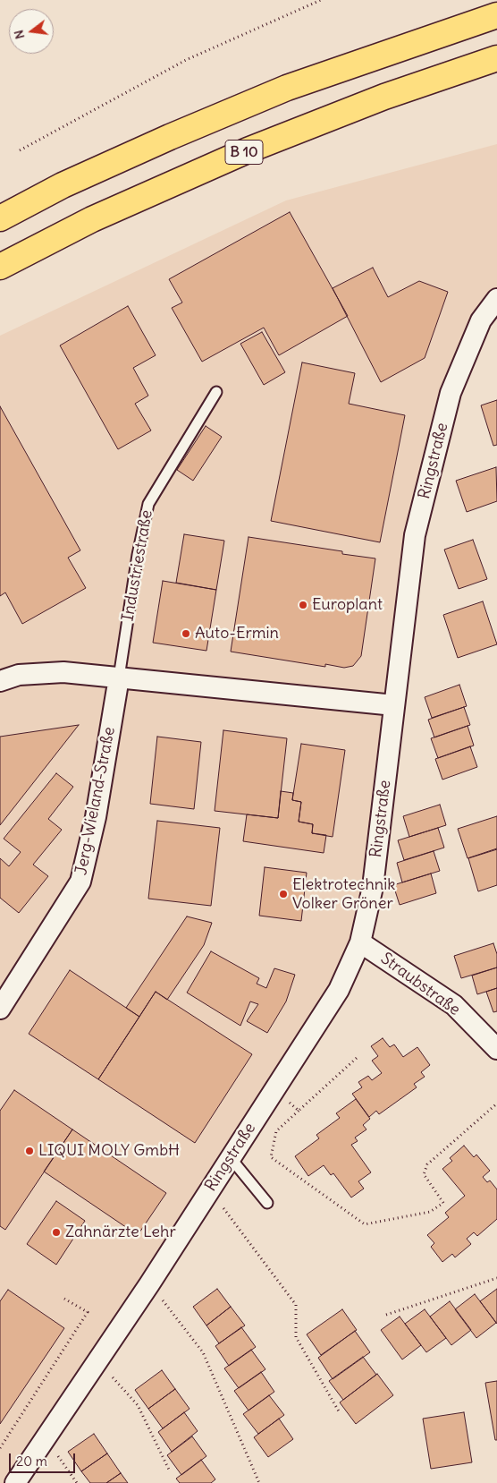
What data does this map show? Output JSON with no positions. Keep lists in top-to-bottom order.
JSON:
{
  "streets": {
    "highway": ["B 10"],
    "street": ["Ringstraße", "Jerg-Wieland-Straße", "Straubstraße"],
    "lane": ["Industriestraße"]
  },
  "crossings": [
    ["Ringstraße", "Straubstraße"],
    ["Industriestraße", "Jerg-Wieland-Straße"]
  ],
  "places": [
    "Europlant",
    "Auto-Ermin",
    "Elektrotechnik Volker Gröner",
    "LIQUI MOLY GmbH",
    "Zahnärzte Lehr"
  ],
  "scale_bar": "20 m",
  "north": "left"
}
